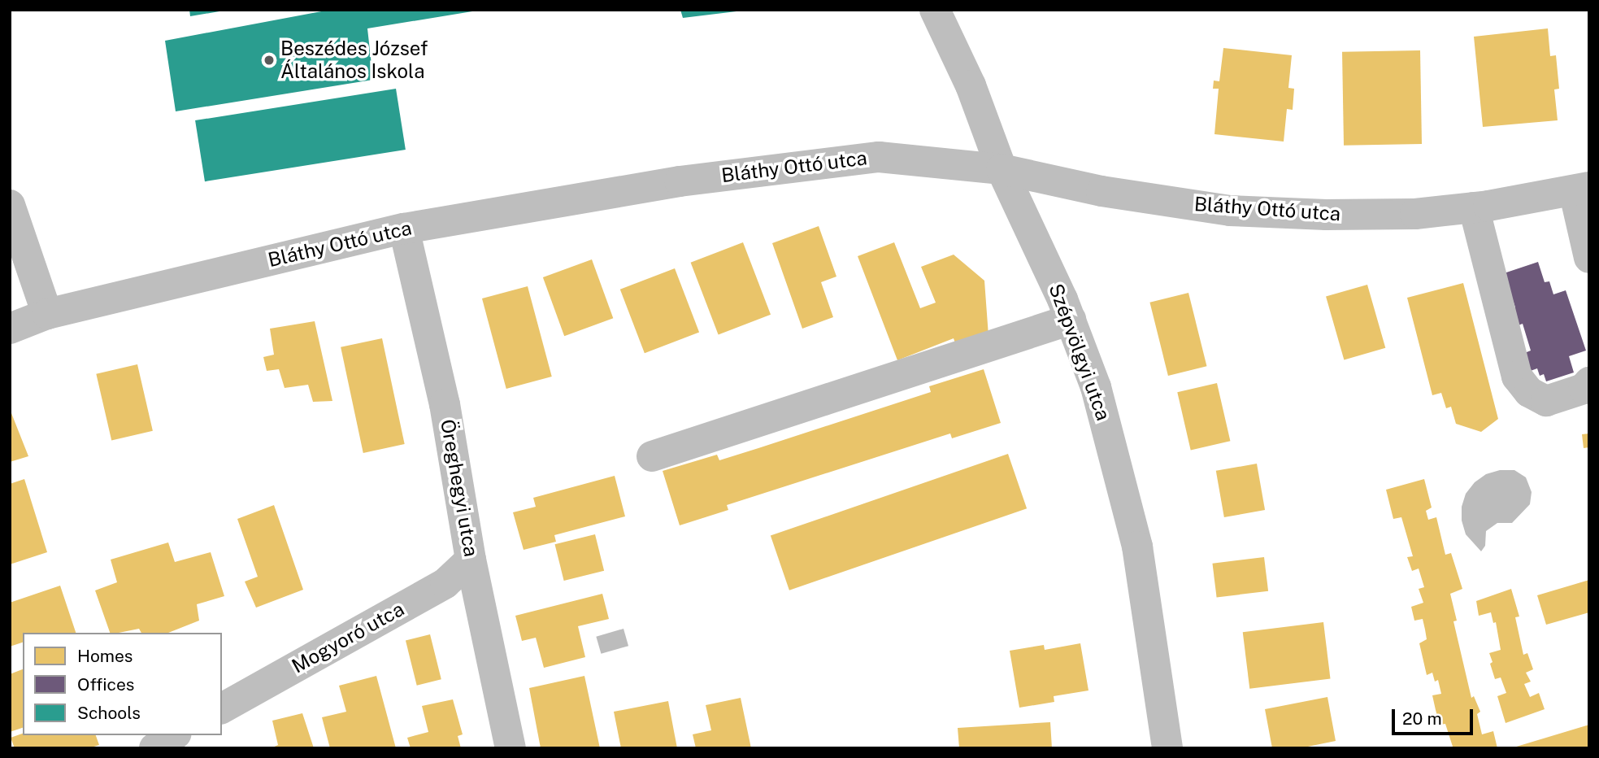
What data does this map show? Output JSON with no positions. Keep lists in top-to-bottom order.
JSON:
{
  "streets": {
    "street": [
      "Bláthy Ottó utca",
      "Szépvölgyi utca",
      "Öreghegyi utca",
      "Mogyoró utca"
    ]
  },
  "crossings": [
    ["Bláthy Ottó utca", "Szépvölgyi utca"],
    ["Bláthy Ottó utca", "Öreghegyi utca"],
    ["Öreghegyi utca", "Mogyoró utca"]
  ],
  "places": ["Beszédes József Általános Iskola"],
  "legend": ["Homes", "Offices", "Schools"],
  "scale_bar": "20 m"
}
